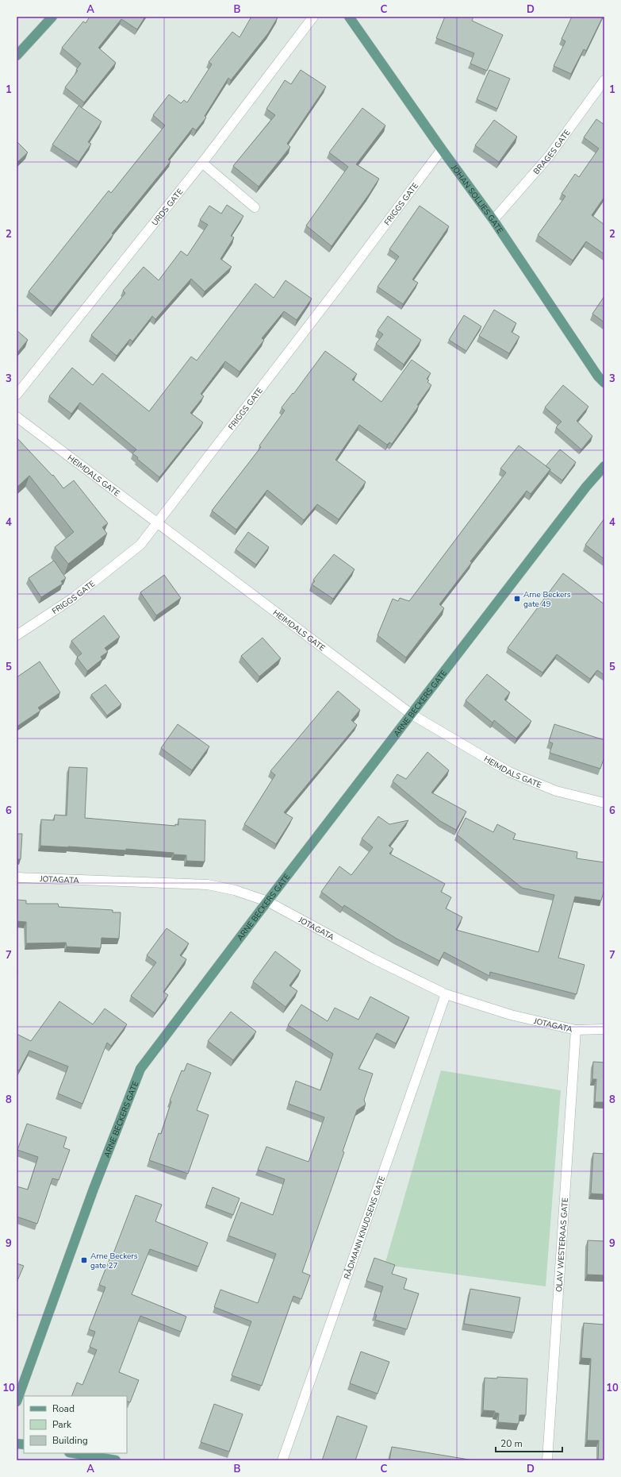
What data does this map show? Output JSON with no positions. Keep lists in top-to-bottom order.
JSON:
{
  "streets": {
    "main road": ["JOHAN SOLLIES GATE", "ARNE BECKERS GATE"],
    "street": [
      "BRAGES GATE",
      "FRIGGS GATE",
      "URDS GATE",
      "HEIMDALS GATE",
      "JOTAGATA",
      "RÅDMANN KNUDSENS GATE",
      "OLAV WESTERAAS GATE"
    ]
  },
  "crossings": [
    ["BRAGES GATE", "JOHAN SOLLIES GATE"],
    ["JOHAN SOLLIES GATE", "FRIGGS GATE"],
    ["FRIGGS GATE", "HEIMDALS GATE"],
    ["HEIMDALS GATE", "ARNE BECKERS GATE"],
    ["ARNE BECKERS GATE", "JOTAGATA"],
    ["JOTAGATA", "RÅDMANN KNUDSENS GATE"],
    ["JOTAGATA", "OLAV WESTERAAS GATE"]
  ],
  "places": {
    "transit": ["Arne Beckers gate 49", "Arne Beckers gate 27"]
  },
  "legend": ["Road", "Park", "Building"],
  "scale_bar": "20 m",
  "grid": {
    "columns": [
      "A",
      "B",
      "C",
      "D"
    ],
    "rows": [
      "1",
      "2",
      "3",
      "4",
      "5",
      "6",
      "7",
      "8",
      "9",
      "10"
    ]
  }
}
